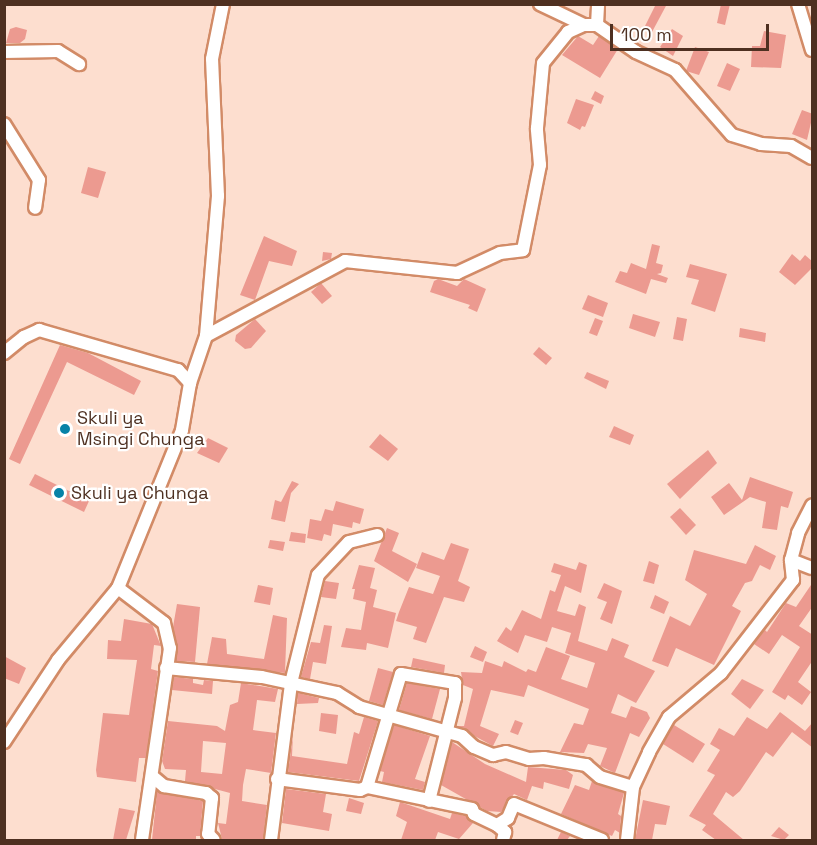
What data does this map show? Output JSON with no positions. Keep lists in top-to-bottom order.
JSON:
{
  "places": ["Skuli ya Msingi Chunga", "Skuli ya Chunga"],
  "scale_bar": "100 m"
}
